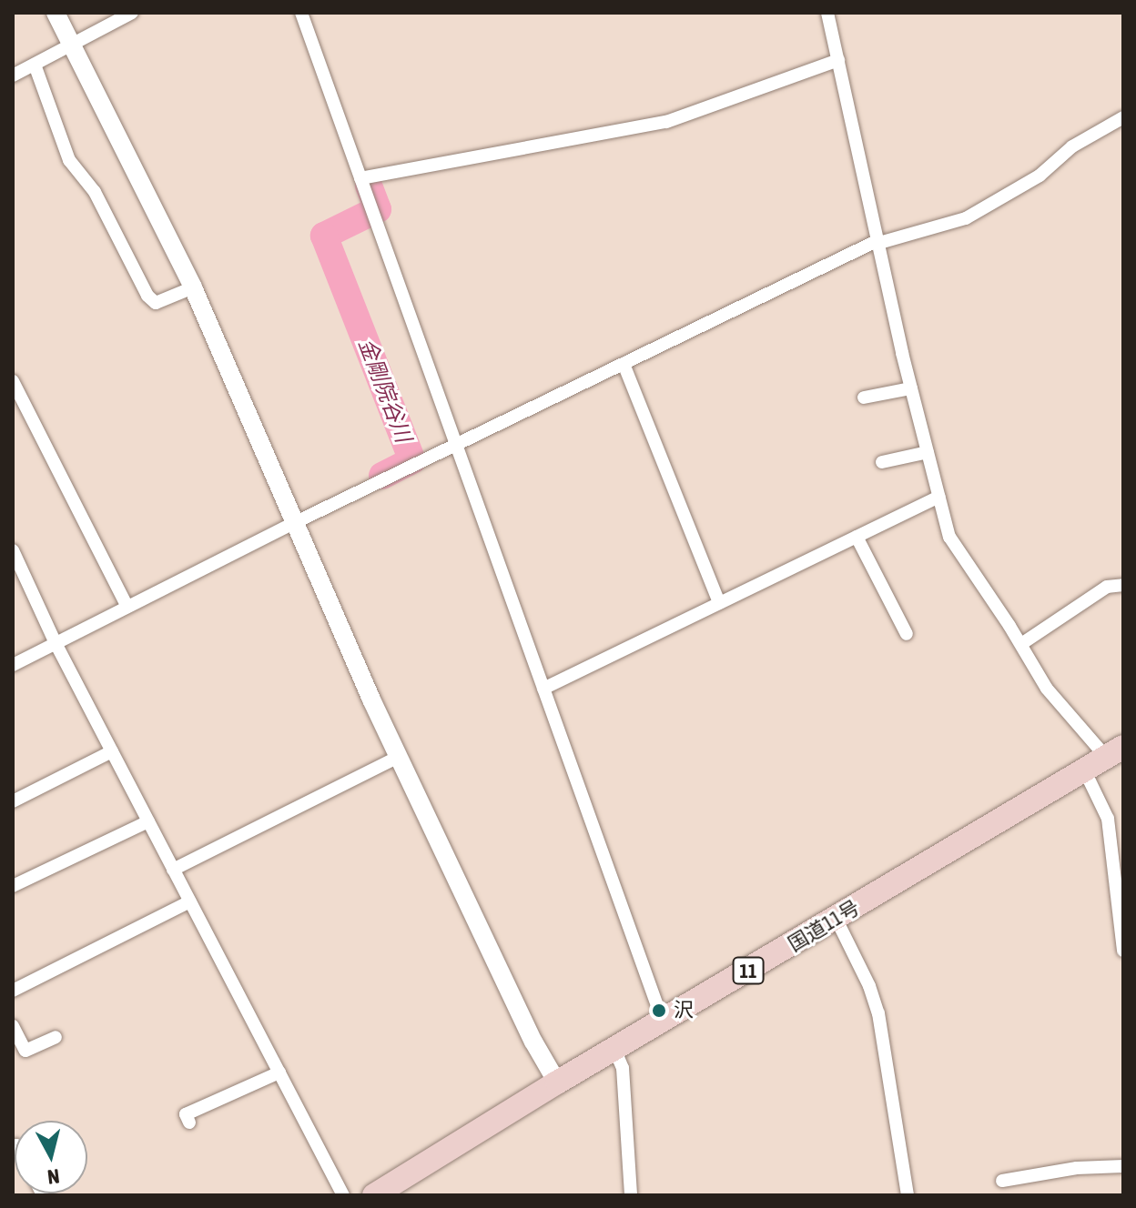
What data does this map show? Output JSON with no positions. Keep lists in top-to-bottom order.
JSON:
{
  "streets": {
    "highway": ["国道11号", "11"]
  },
  "water": ["金剛院谷川"],
  "places": ["沢"],
  "north": "bottom"
}
